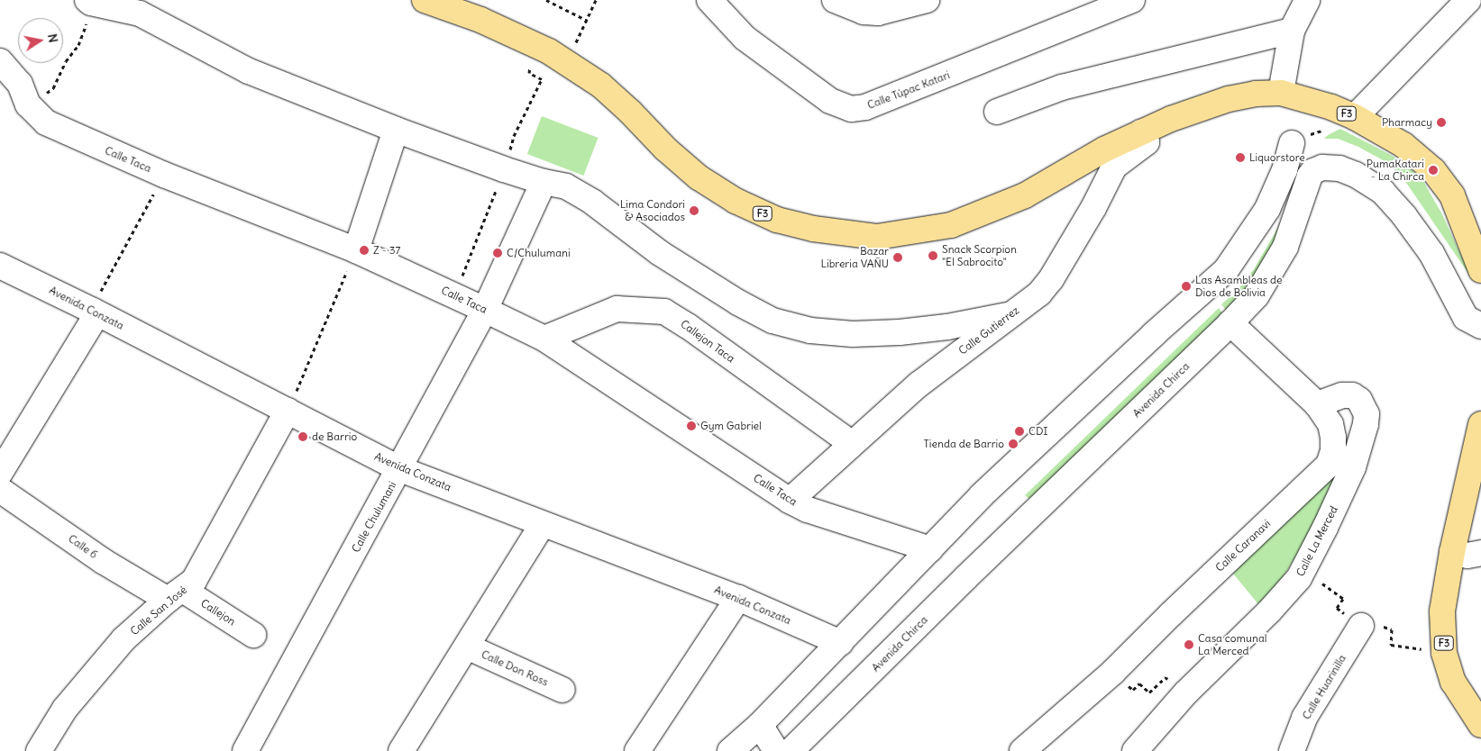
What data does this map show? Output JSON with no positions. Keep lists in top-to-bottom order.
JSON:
{
  "streets": {
    "highway": ["F3"],
    "street": [
      "Calle Túpac Katari",
      "Calle Taca",
      "Avenida Conzata",
      "Calle Gutierrez",
      "Callejon Taca",
      "Avenida Chirca",
      "Calle Chulumani",
      "Calle La Merced",
      "Calle Caranavi",
      "Calle 6",
      "Calle San José",
      "Callejon",
      "Calle Don Ross",
      "Calle Huarinilla"
    ]
  },
  "crossings": [
    ["F3", "Calle Gutierrez"],
    ["Calle Taca", "Calle Gutierrez"],
    ["Calle Taca", "Callejon Taca"],
    ["Calle Taca", "Calle Chulumani"],
    ["Avenida Conzata", "Calle Chulumani"],
    ["Avenida Conzata", "Calle San José"],
    ["Calle Gutierrez", "Callejon Taca"],
    ["Avenida Chirca", "Calle Caranavi"],
    ["Calle La Merced", "Calle Caranavi"],
    ["Calle 6", "Calle San José"],
    ["Calle 6", "Callejon"],
    ["Calle San José", "Callejon"]
  ],
  "places": [
    "Pharmacy",
    "Liquorstore",
    "PumaKatari - La Chirca",
    "Lima Condori & Asociados",
    "Z - 37",
    "C/Chulumani",
    "Snack Scorpion \"El Sabrocito\"",
    "Bazar Libreria VAÑU",
    "Las Asambleas de Dios de Bolivia",
    "Gym Gabriel",
    "CDI",
    "de Barrio",
    "Tienda de Barrio",
    "Casa comunal La Merced"
  ],
  "north": "right"
}
